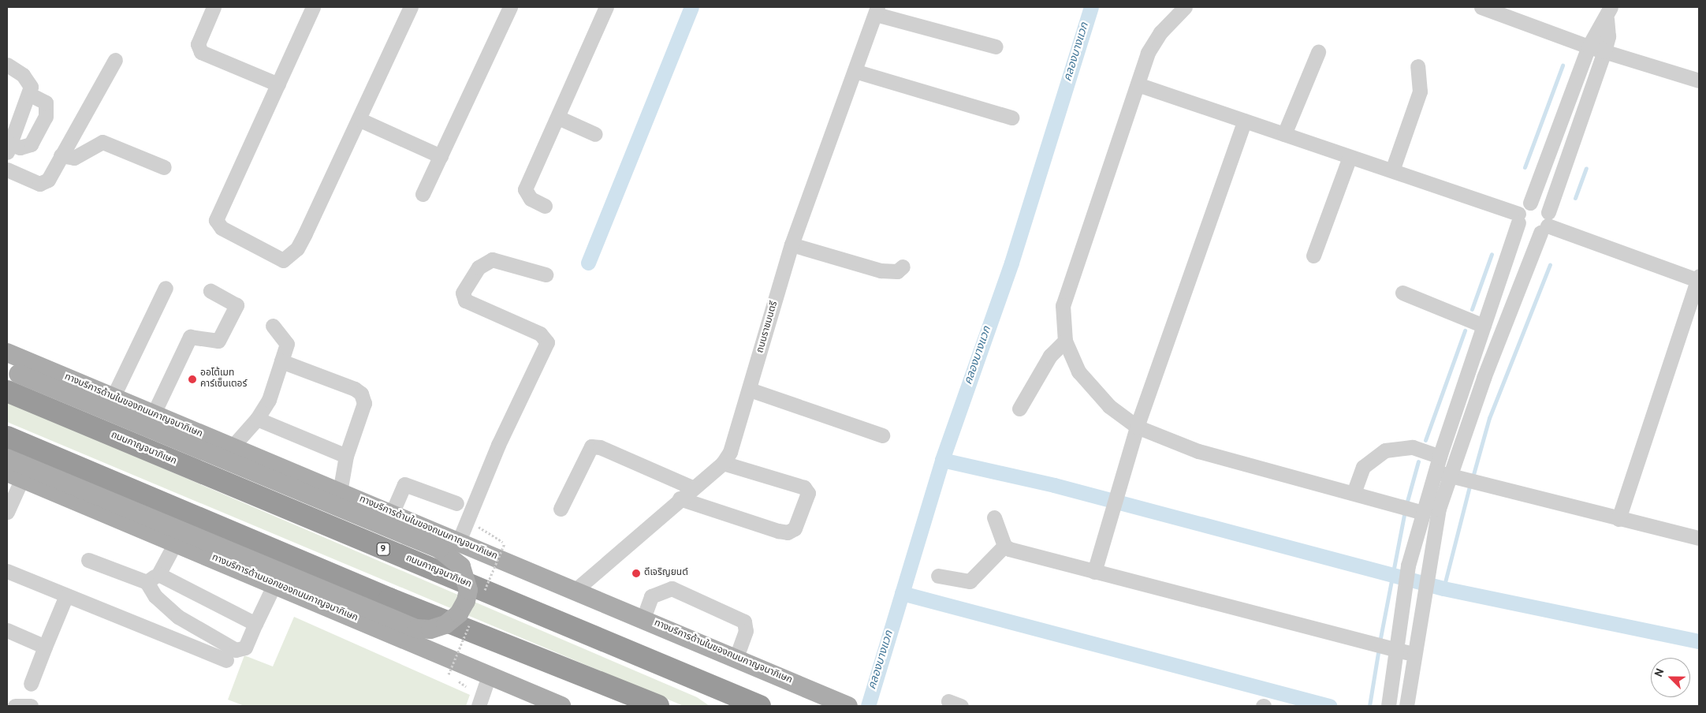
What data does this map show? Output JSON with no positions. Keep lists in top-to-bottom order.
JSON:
{
  "streets": {
    "highway": ["ถนนกาญจนาภิเษก", "9"],
    "main road": ["ทางบริการด้านในของถนนกาญจนาภิเษก", "ทางบริการด้านนอกของถนนกาญจนาภิเษก"],
    "street": ["ถนนราชมนตรี"]
  },
  "crossings": [
    ["ถนนราชมนตรี", "ทางบริการด้านในของถนนกาญจนาภิเษก"]
  ],
  "water": ["คลองบางแวก"],
  "places": ["ออโต้เมท คาร์เซ็นเตอร์", "ดีเจริญยนต์"],
  "north": "top left"
}
